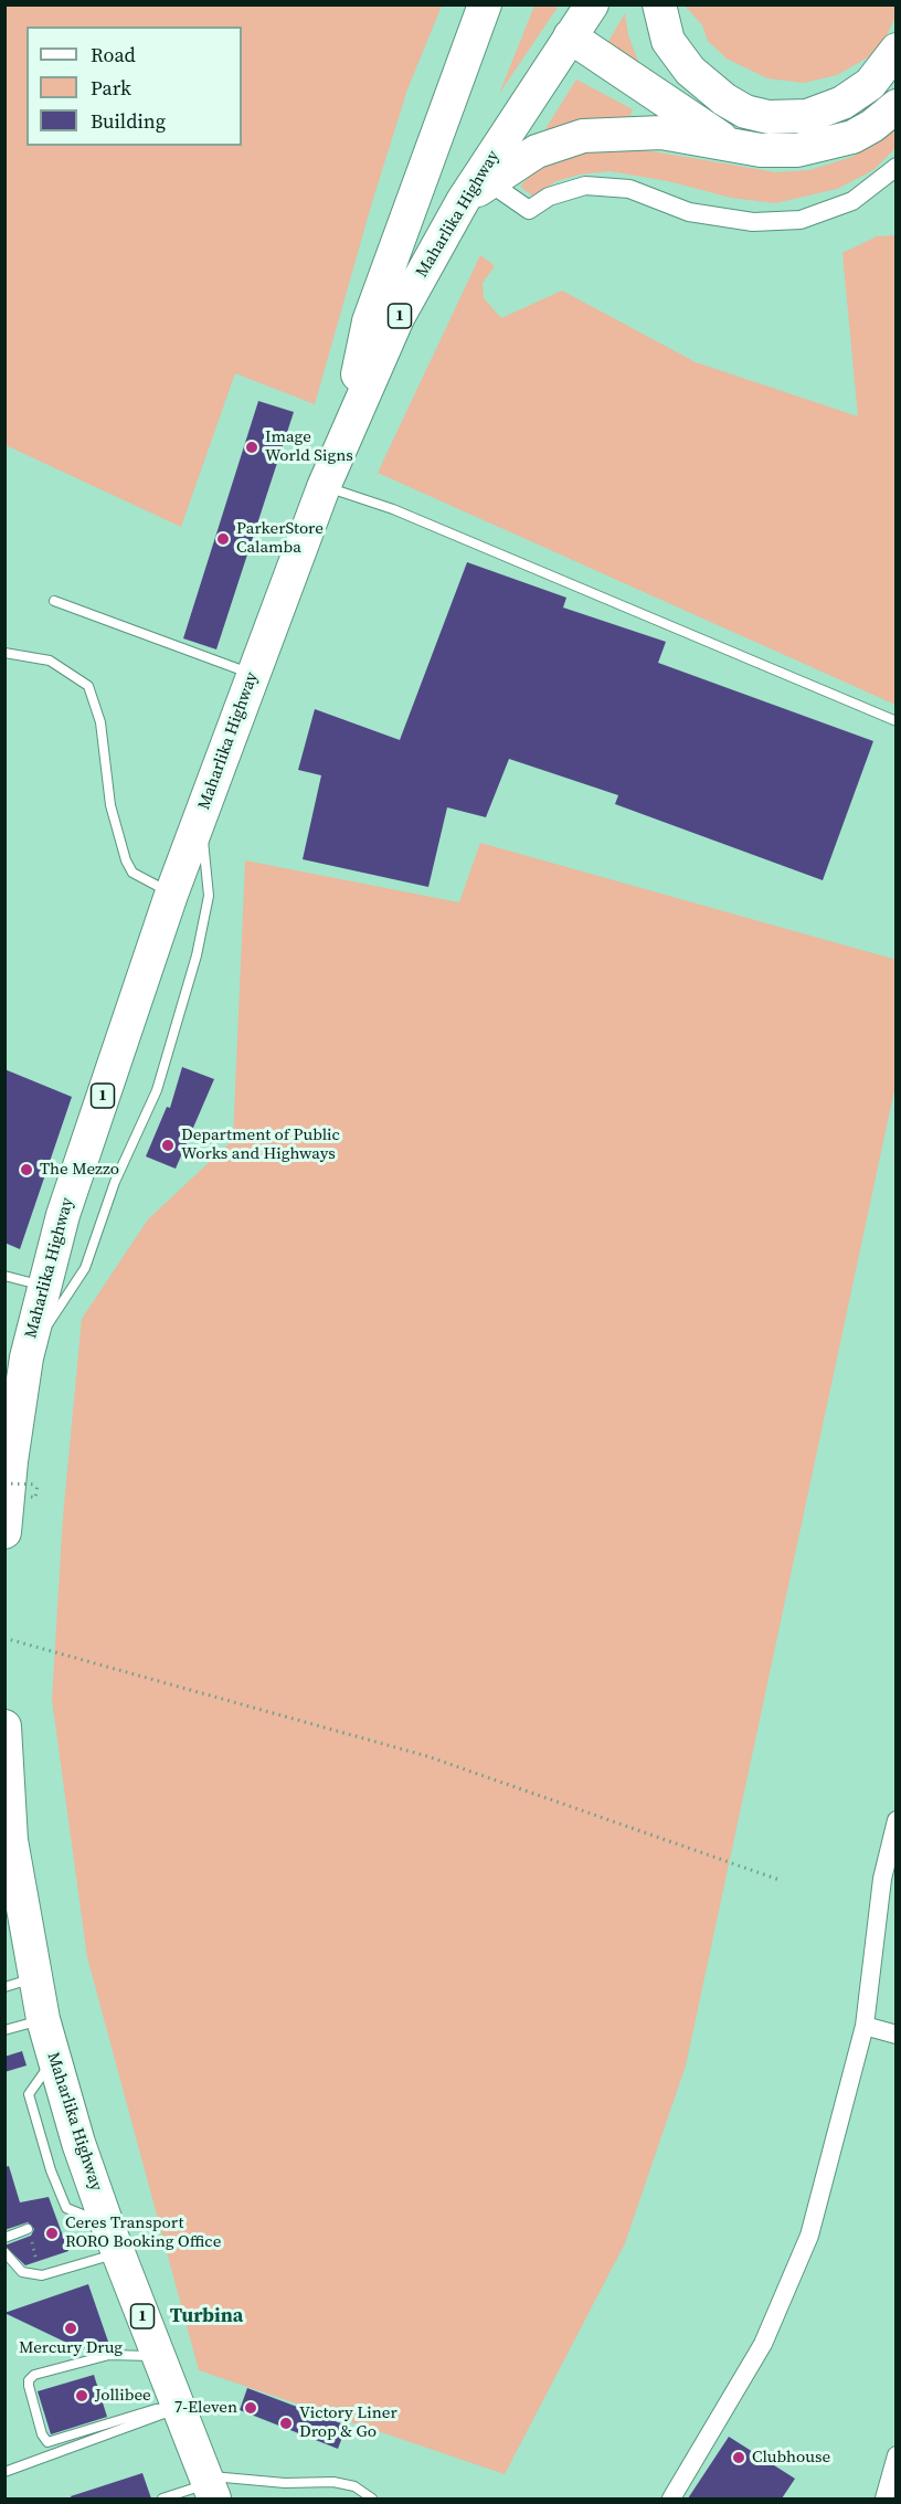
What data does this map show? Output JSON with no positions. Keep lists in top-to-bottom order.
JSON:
{
  "streets": {
    "highway": ["Maharlika Highway", "1"]
  },
  "districts": ["Turbina"],
  "places": [
    "Image World Signs",
    "ParkerStore Calamba",
    "Department of Public Works and Highways",
    "The Mezzo",
    "Ceres Transport RORO Booking Office",
    "Mercury Drug",
    "Jollibee",
    "7-Eleven",
    "Victory Liner Drop & Go",
    "Clubhouse"
  ],
  "legend": ["Road", "Park", "Building"]
}
